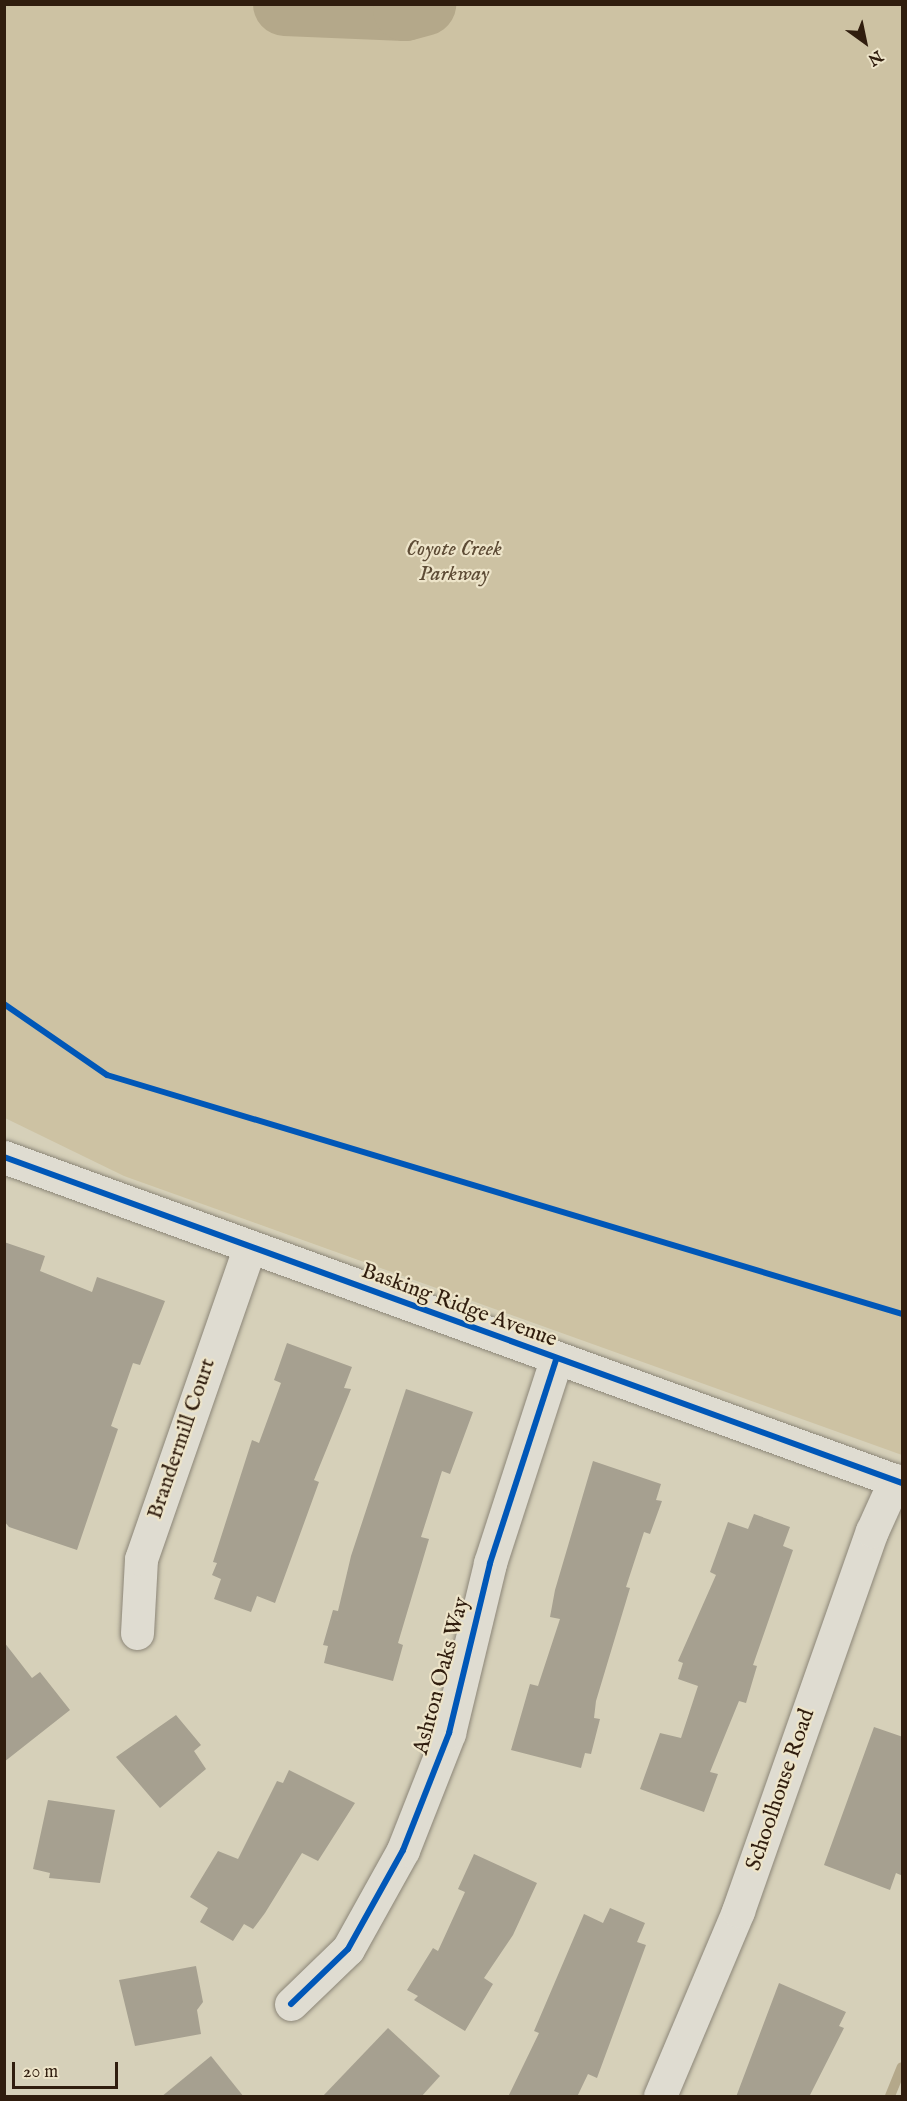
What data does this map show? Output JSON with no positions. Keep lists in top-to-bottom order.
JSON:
{
  "streets": {
    "street": [
      "Basking Ridge Avenue",
      "Brandermill Court",
      "Ashton Oaks Way",
      "Schoolhouse Road"
    ]
  },
  "crossings": [
    ["Basking Ridge Avenue", "Brandermill Court"],
    ["Basking Ridge Avenue", "Ashton Oaks Way"],
    ["Basking Ridge Avenue", "Schoolhouse Road"]
  ],
  "parks": ["Coyote Creek Parkway"],
  "scale_bar": "20 m",
  "north": "bottom right"
}
